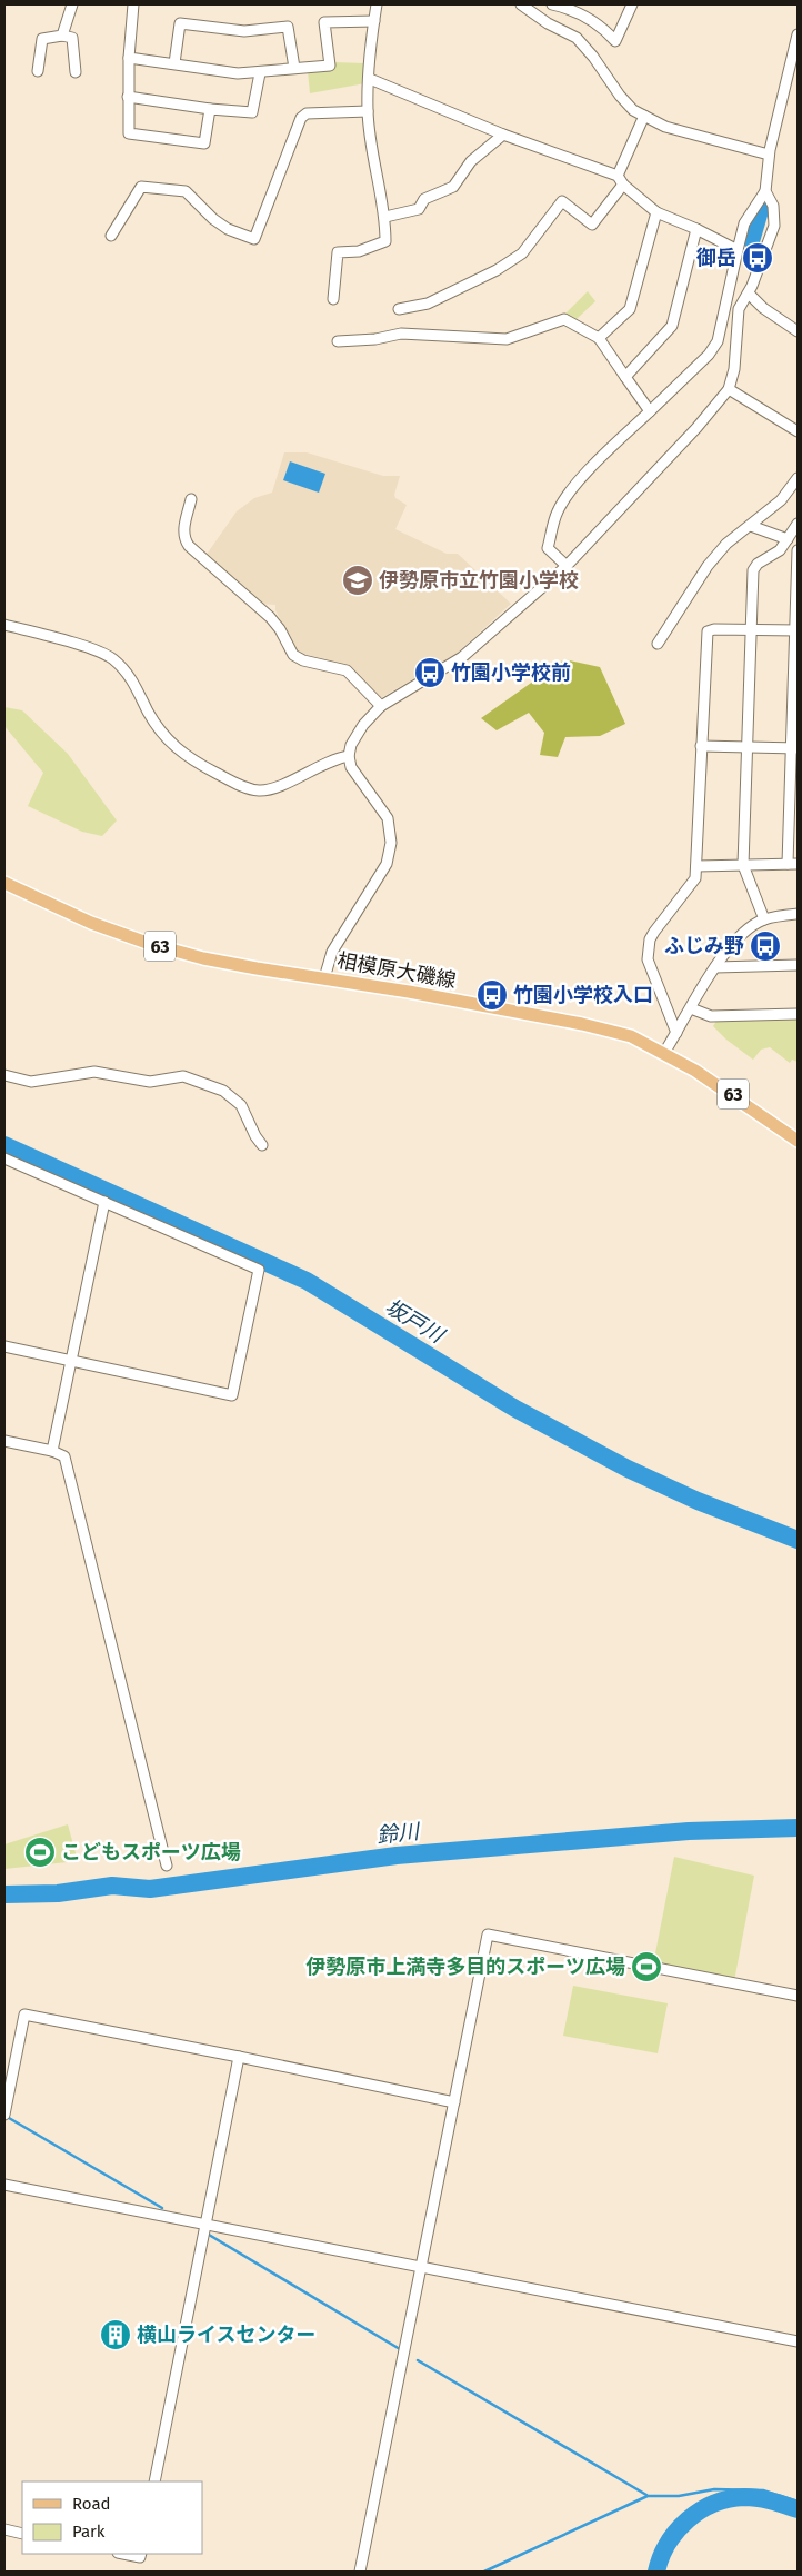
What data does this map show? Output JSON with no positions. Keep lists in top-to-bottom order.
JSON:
{
  "streets": {
    "main road": ["63", "相模原大磯線"]
  },
  "water": ["坂戸川", "鈴川"],
  "places": {
    "bus stop": [
      "御岳",
      "竹園小学校前",
      "ふじみ野",
      "竹園小学校入口"
    ],
    "school or university": ["伊勢原市立竹園小学校"],
    "sports": ["こどもスポーツ広場", "伊勢原市上満寺多目的スポーツ広場"],
    "building": ["横山ライスセンター"]
  },
  "legend": ["Road", "Park"]
}
